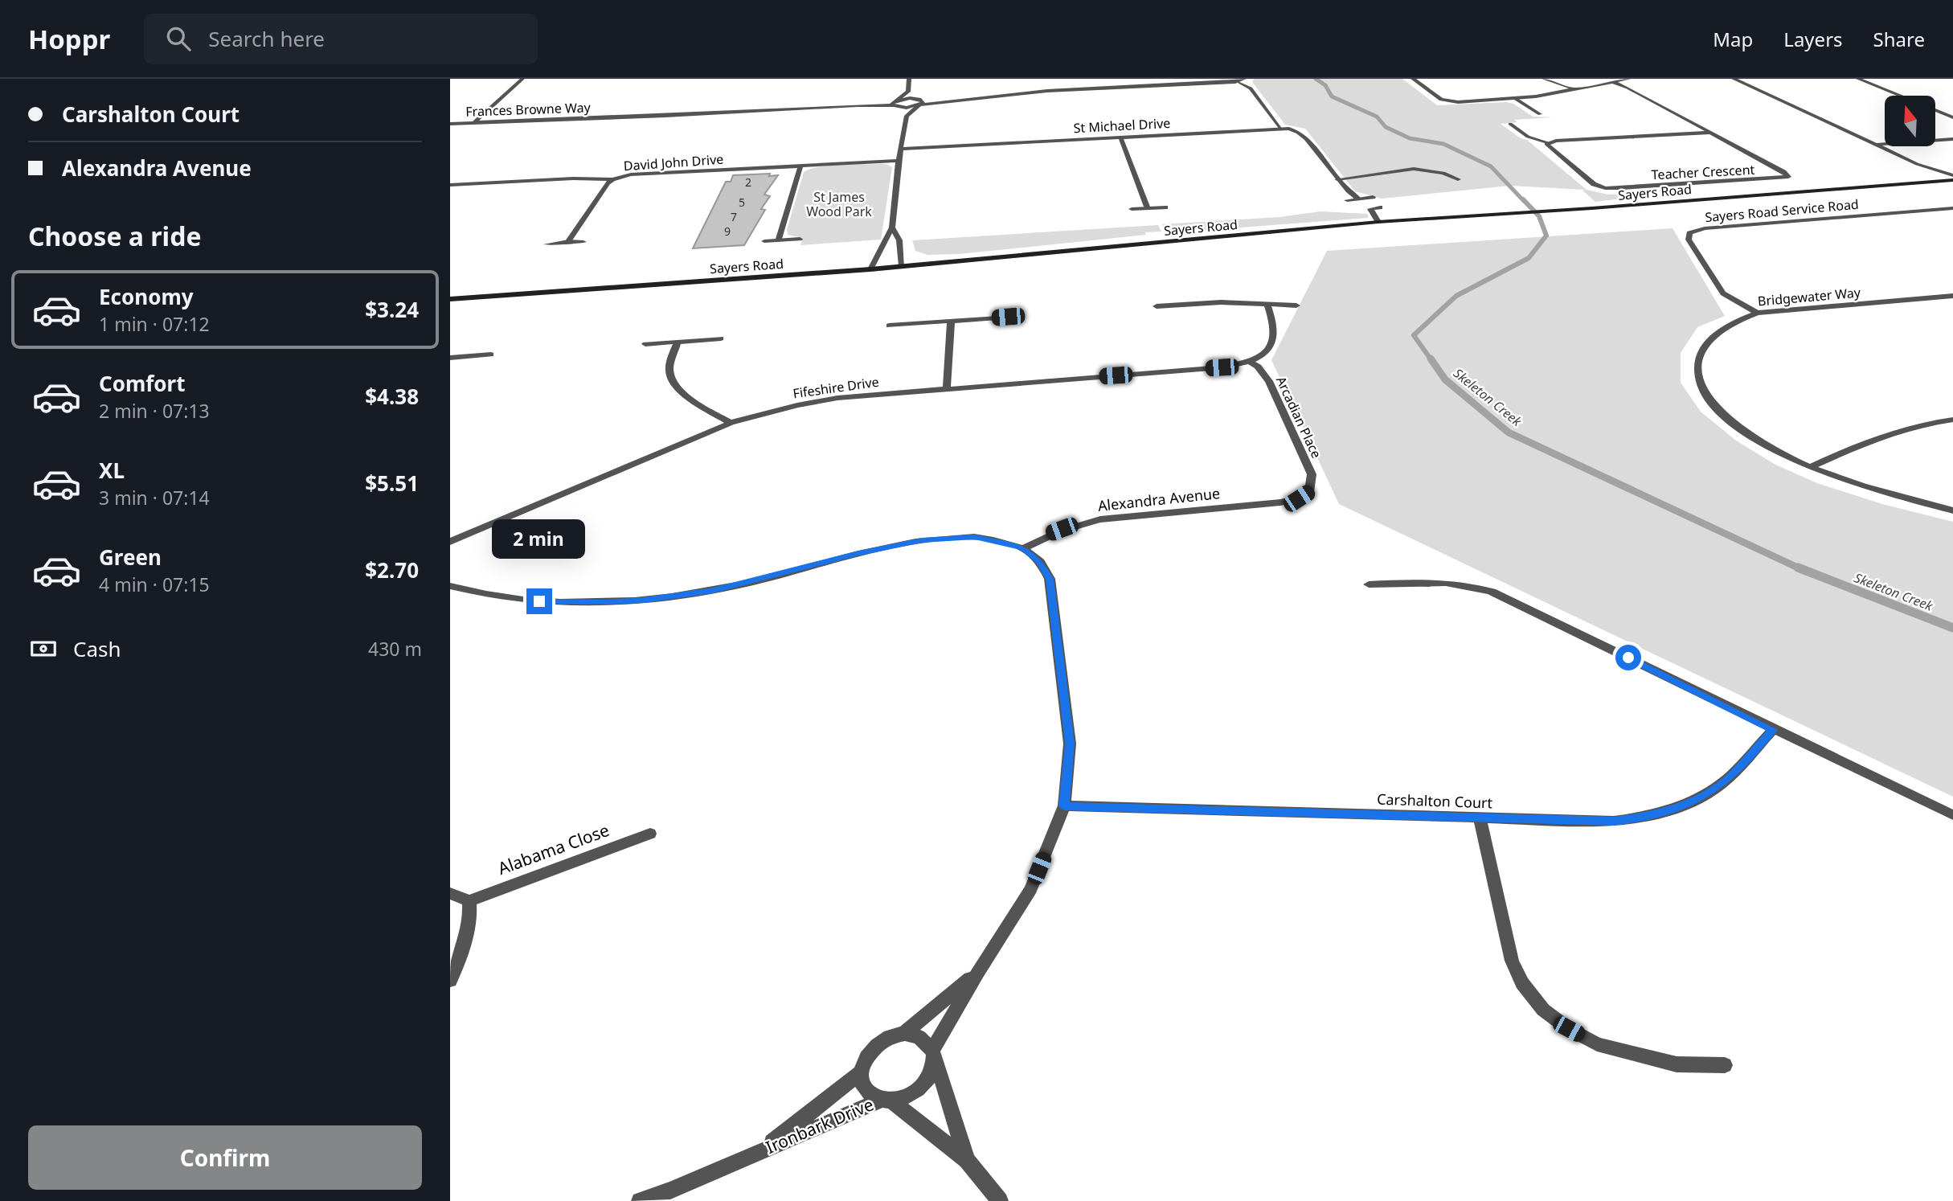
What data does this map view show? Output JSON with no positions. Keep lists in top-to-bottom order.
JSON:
{
  "streets": {
    "main road": ["Sayers Road"],
    "street": [
      "Frances Browne Way",
      "St Michael Drive",
      "David John Drive",
      "Teacher Crescent",
      "Sayers Road Service Road",
      "Bridgewater Way",
      "Fifeshire Drive",
      "Arcadian Place",
      "Alexandra Avenue",
      "Carshalton Court",
      "Alabama Close",
      "Ironbark Drive"
    ]
  },
  "crossings": [
    ["Sayers Road Service Road", "Bridgewater Way"],
    ["Fifeshire Drive", "Arcadian Place"],
    ["Arcadian Place", "Alexandra Avenue"]
  ],
  "water": ["Skeleton Creek"],
  "parks": ["St James Wood Park"],
  "house_numbers": [
    "2",
    "5",
    "7",
    "9"
  ],
  "north": "top",
  "page": {
    "header": "Hoppr",
    "search": "Search here",
    "nav": ["Map", "Layers", "Share"],
    "banner": ["Carshalton Court", "Alexandra Avenue"],
    "heading": "Choose a ride",
    "list": [
      {
        "name": "Economy",
        "note": "1 min · 07:12",
        "value": "$3.24"
      },
      {
        "name": "Comfort",
        "note": "2 min · 07:13",
        "value": "$4.38"
      },
      {
        "name": "XL",
        "note": "3 min · 07:14",
        "value": "$5.51"
      },
      {
        "name": "Green",
        "note": "4 min · 07:15",
        "value": "$2.70"
      }
    ],
    "bubble": "2 min",
    "pay": ["Cash", "430 m"],
    "buttons": "Confirm"
  }
}
